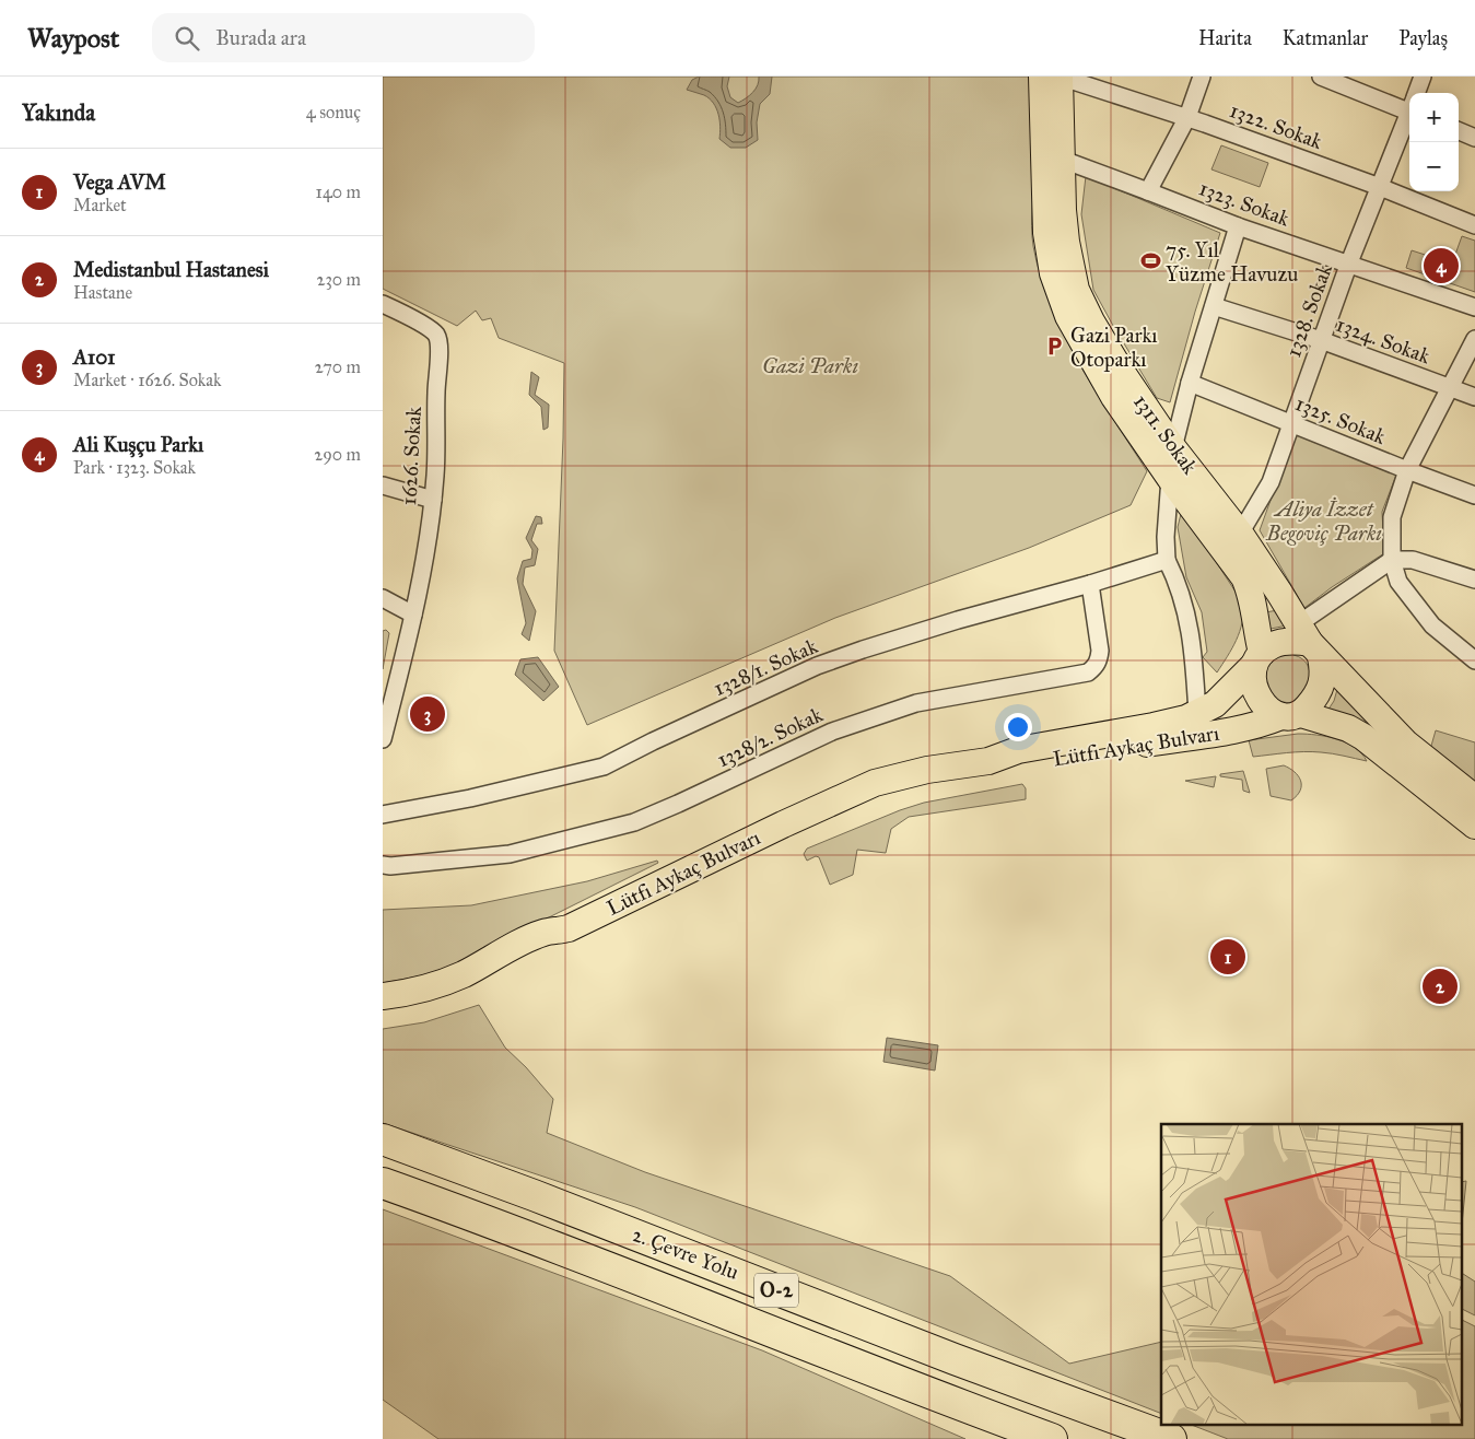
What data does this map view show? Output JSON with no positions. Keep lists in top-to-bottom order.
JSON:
{
  "streets": {
    "highway": ["2. Çevre Yolu", "O-2"],
    "main road": ["1311. Sokak", "Lütfi Aykaç Bulvarı"],
    "street": [
      "1322. Sokak",
      "1323. Sokak",
      "1328. Sokak",
      "1324. Sokak",
      "1325. Sokak",
      "1626. Sokak",
      "1328/1. Sokak",
      "1328/2. Sokak"
    ]
  },
  "crossings": [
    ["1322. Sokak", "1328. Sokak"],
    ["1322. Sokak", "1311. Sokak"],
    ["1323. Sokak", "1328. Sokak"],
    ["1323. Sokak", "1311. Sokak"],
    ["1328. Sokak", "1324. Sokak"],
    ["1328. Sokak", "1325. Sokak"],
    ["1328. Sokak", "1311. Sokak"],
    ["1311. Sokak", "Lütfi Aykaç Bulvarı"],
    ["1328/1. Sokak", "1328/2. Sokak"]
  ],
  "parks": ["Gazi Parkı", "Aliya İzzet Begoviç Parkı"],
  "places": {
    "sports": ["75. Yıl Yüzme Havuzu"],
    "parking": ["Gazi Parkı Otoparkı"]
  },
  "page": {
    "header": "Waypost",
    "search": "Burada ara",
    "nav": ["Harita", "Katmanlar", "Paylaş"],
    "heading": ["Yakında", "4 sonuç"],
    "map_buttons": ["+", "−"],
    "list": [
      {
        "mark": "1",
        "name": "Vega AVM",
        "note": "Market",
        "value": "140 m"
      },
      {
        "mark": "2",
        "name": "Medistanbul Hastanesi",
        "note": "Hastane",
        "value": "230 m"
      },
      {
        "mark": "3",
        "name": "A101",
        "note": "Market · 1626. Sokak",
        "value": "270 m"
      },
      {
        "mark": "4",
        "name": "Ali Kuşçu Parkı",
        "note": "Park · 1323. Sokak",
        "value": "290 m"
      }
    ],
    "pins": [
      "4",
      "3",
      "1",
      "2"
    ]
  }
}
